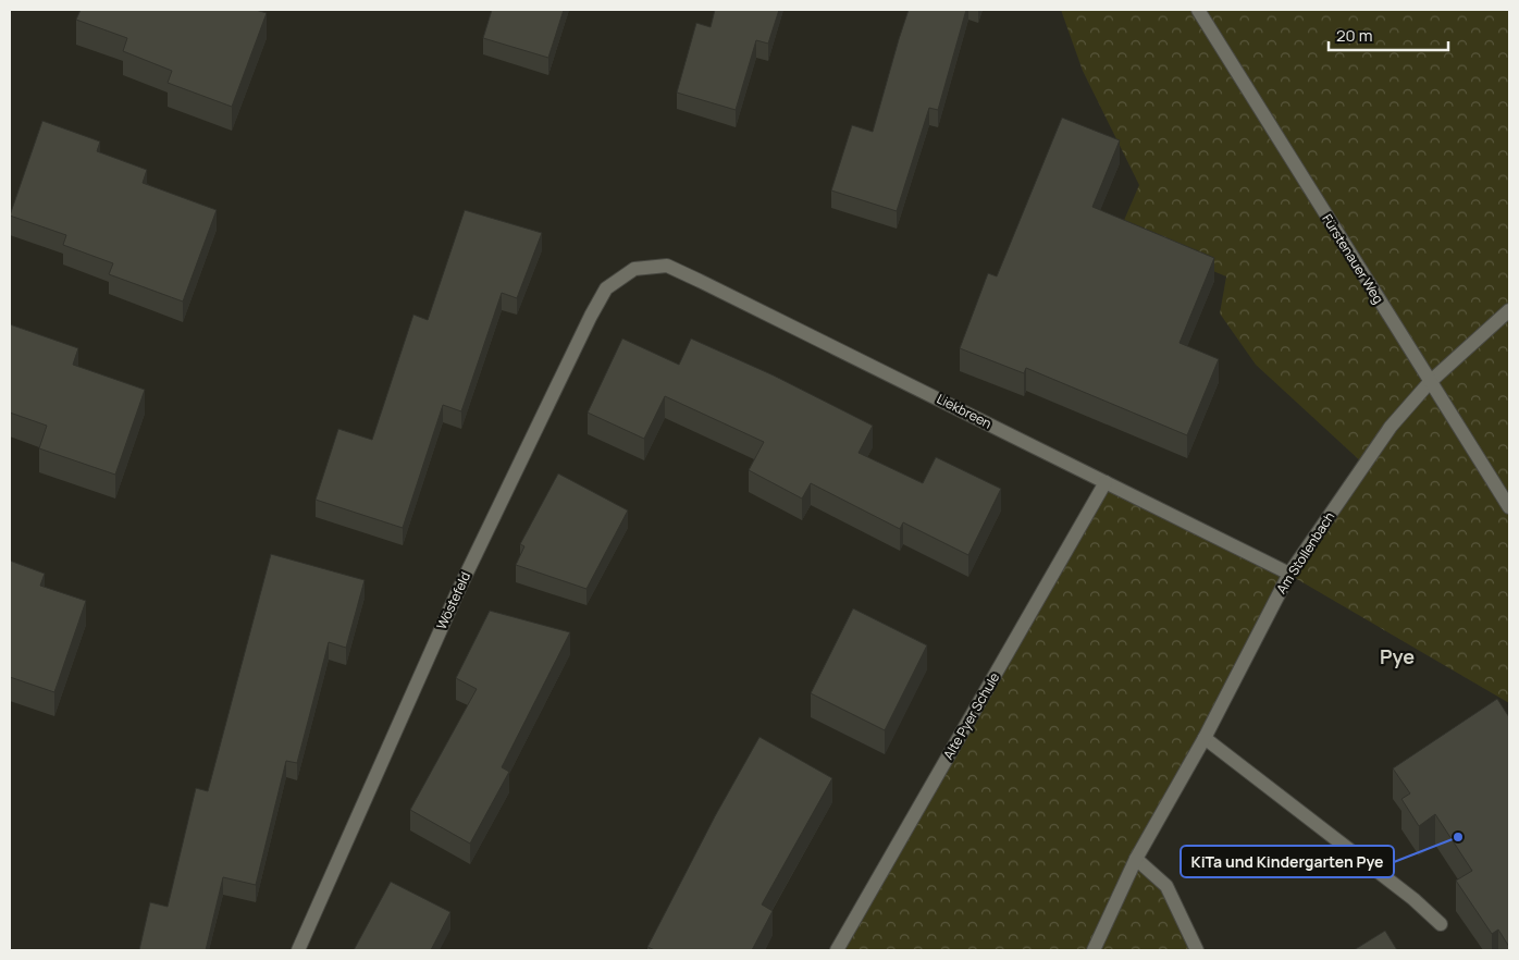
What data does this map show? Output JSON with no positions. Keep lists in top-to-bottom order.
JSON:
{
  "streets": {
    "street": [
      "Fürstenauer Weg",
      "Liekbreen",
      "Am Stollenbach",
      "Wöstefeld",
      "Alte Pyer Schule"
    ]
  },
  "crossings": [
    ["Fürstenauer Weg", "Am Stollenbach"],
    ["Liekbreen", "Am Stollenbach"],
    ["Liekbreen", "Wöstefeld"],
    ["Liekbreen", "Alte Pyer Schule"]
  ],
  "districts": ["Pye"],
  "places": ["KiTa und Kindergarten Pye"],
  "scale_bar": "20 m"
}
